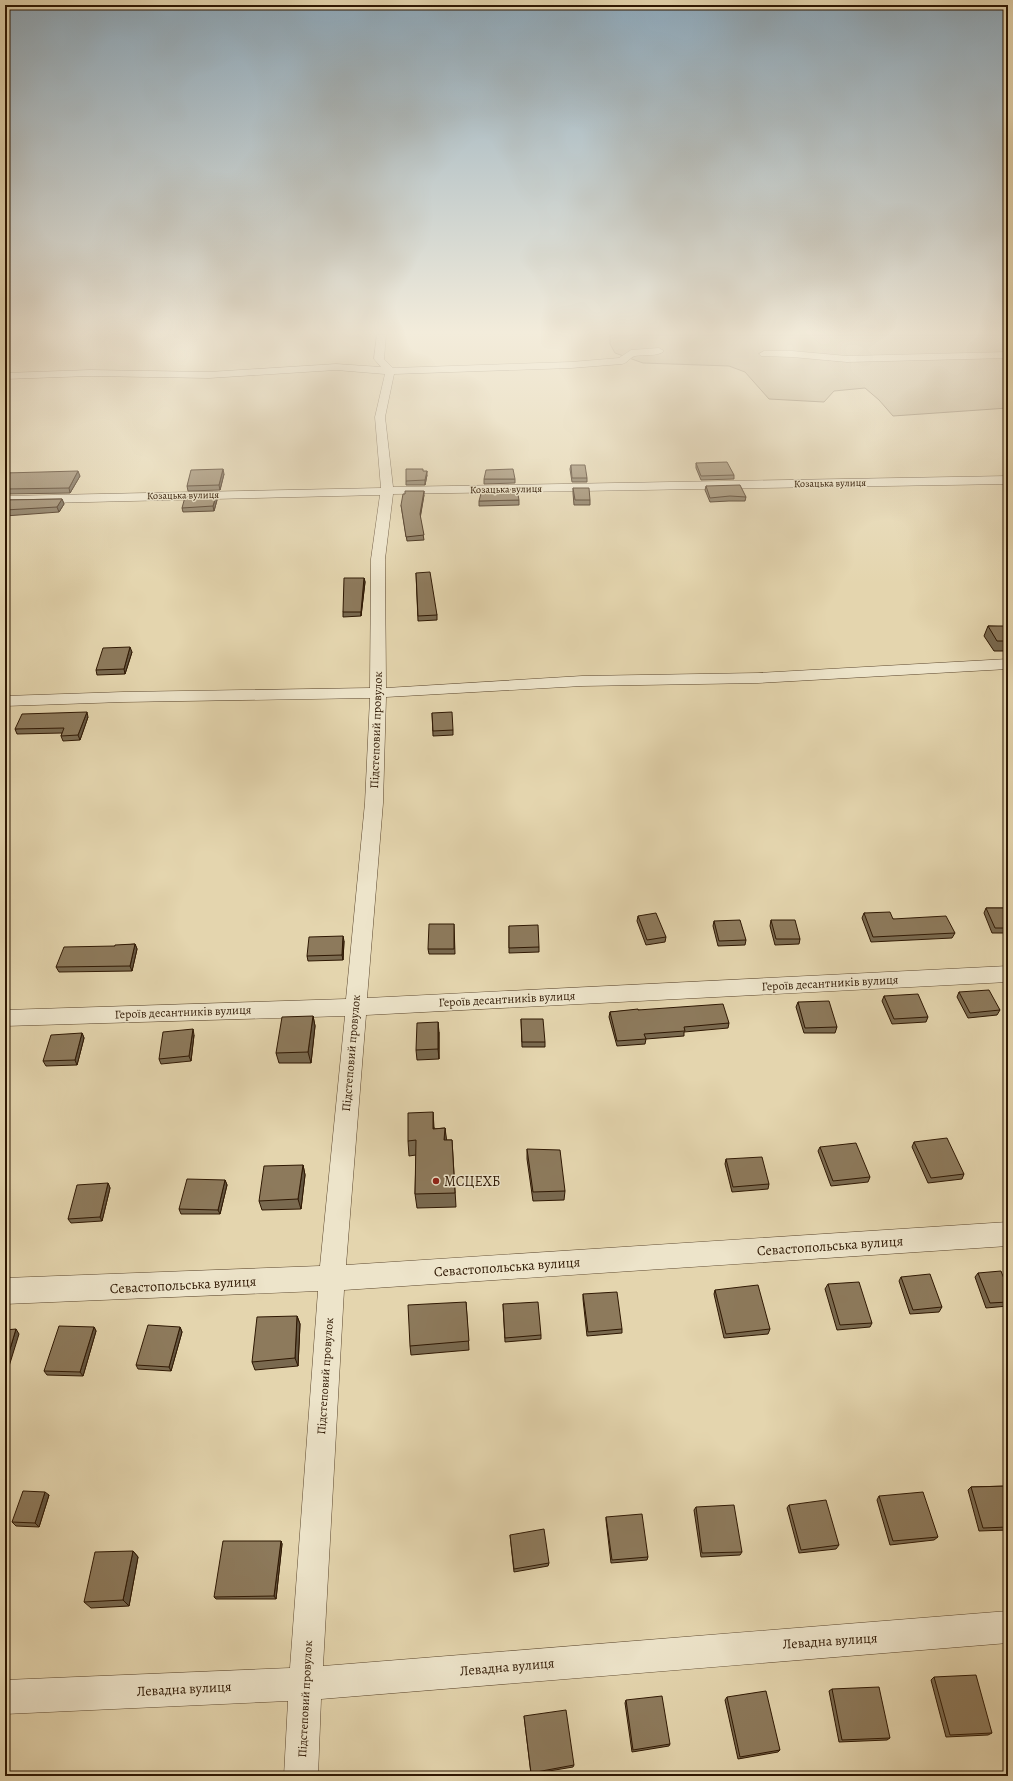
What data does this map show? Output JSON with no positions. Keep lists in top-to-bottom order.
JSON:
{
  "streets": {
    "street": [
      "Козацька вулиця",
      "Підстеповий провулок",
      "Героїв десантників вулиця",
      "Севастопольська вулиця",
      "Левадна вулиця"
    ]
  },
  "crossings": [
    ["Козацька вулиця", "Підстеповий провулок"],
    ["Підстеповий провулок", "Героїв десантників вулиця"],
    ["Підстеповий провулок", "Севастопольська вулиця"],
    ["Підстеповий провулок", "Левадна вулиця"]
  ],
  "places": ["МСЦЕХБ"]
}
